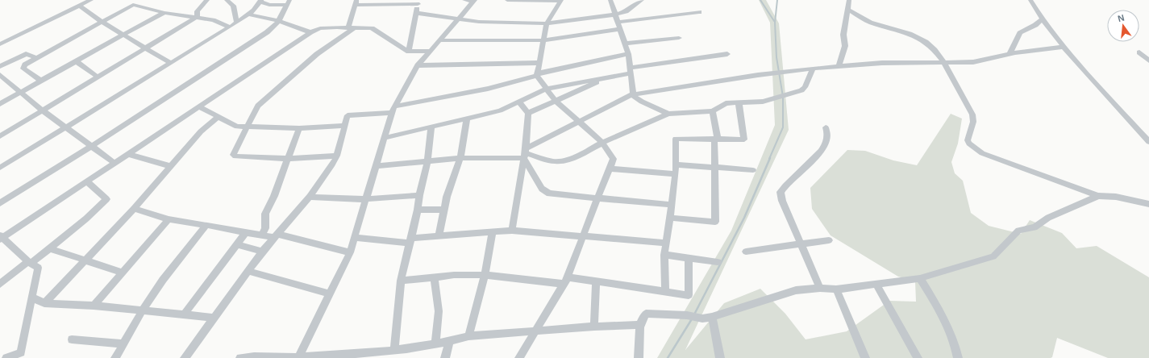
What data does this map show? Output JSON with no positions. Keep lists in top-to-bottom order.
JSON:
{
  "north": "top"
}
